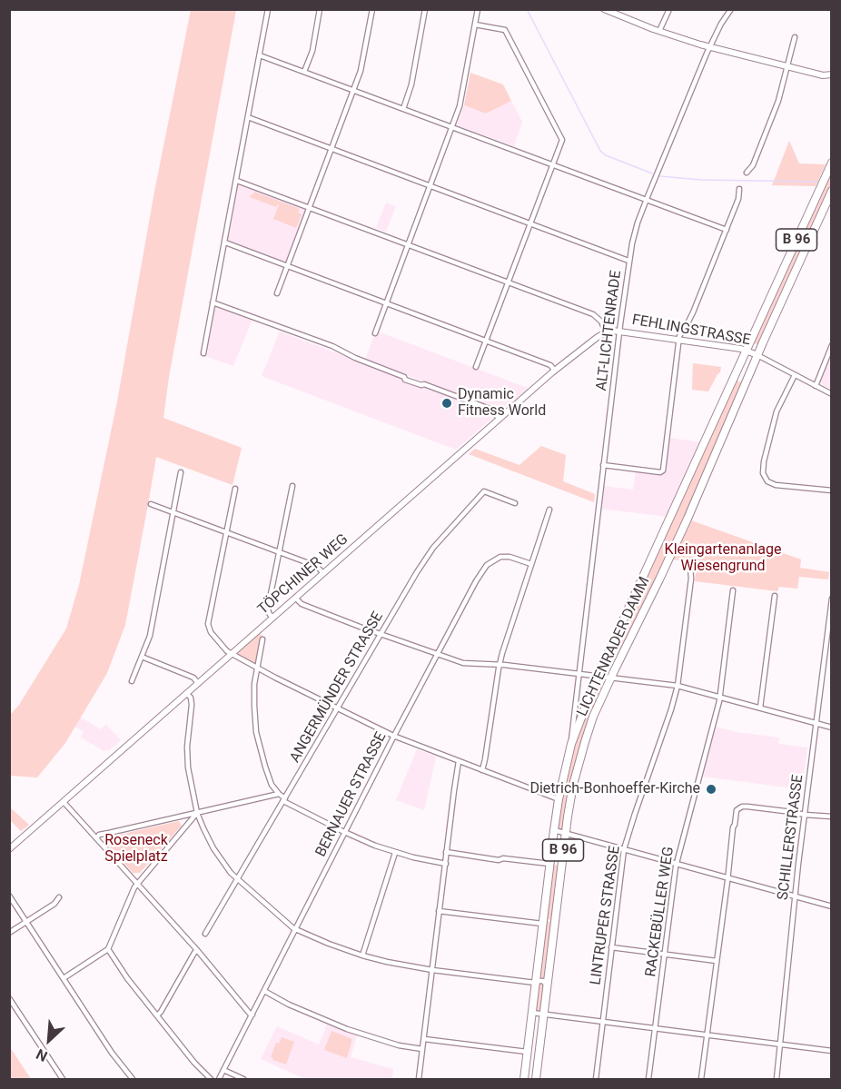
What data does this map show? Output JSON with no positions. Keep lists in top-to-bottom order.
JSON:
{
  "streets": {
    "main road": ["B 96", "LICHTENRADER DAMM"],
    "street": [
      "ALT-LICHTENRADE",
      "FEHLINGSTRASSE",
      "TÖPCHINER WEG",
      "ANGERMÜNDER STRASSE",
      "BERNAUER STRASSE",
      "SCHILLERSTRASSE",
      "RACKEBÜLLER WEG",
      "LINTRUPER STRASSE"
    ]
  },
  "crossings": [
    ["ALT-LICHTENRADE", "FEHLINGSTRASSE"],
    ["ALT-LICHTENRADE", "LICHTENRADER DAMM"],
    ["FEHLINGSTRASSE", "LICHTENRADER DAMM"]
  ],
  "parks": ["Kleingartenanlage Wiesengrund", "Roseneck Spielplatz"],
  "places": ["Dynamic Fitness World", "Dietrich-Bonhoeffer-Kirche"],
  "north": "bottom left"
}
